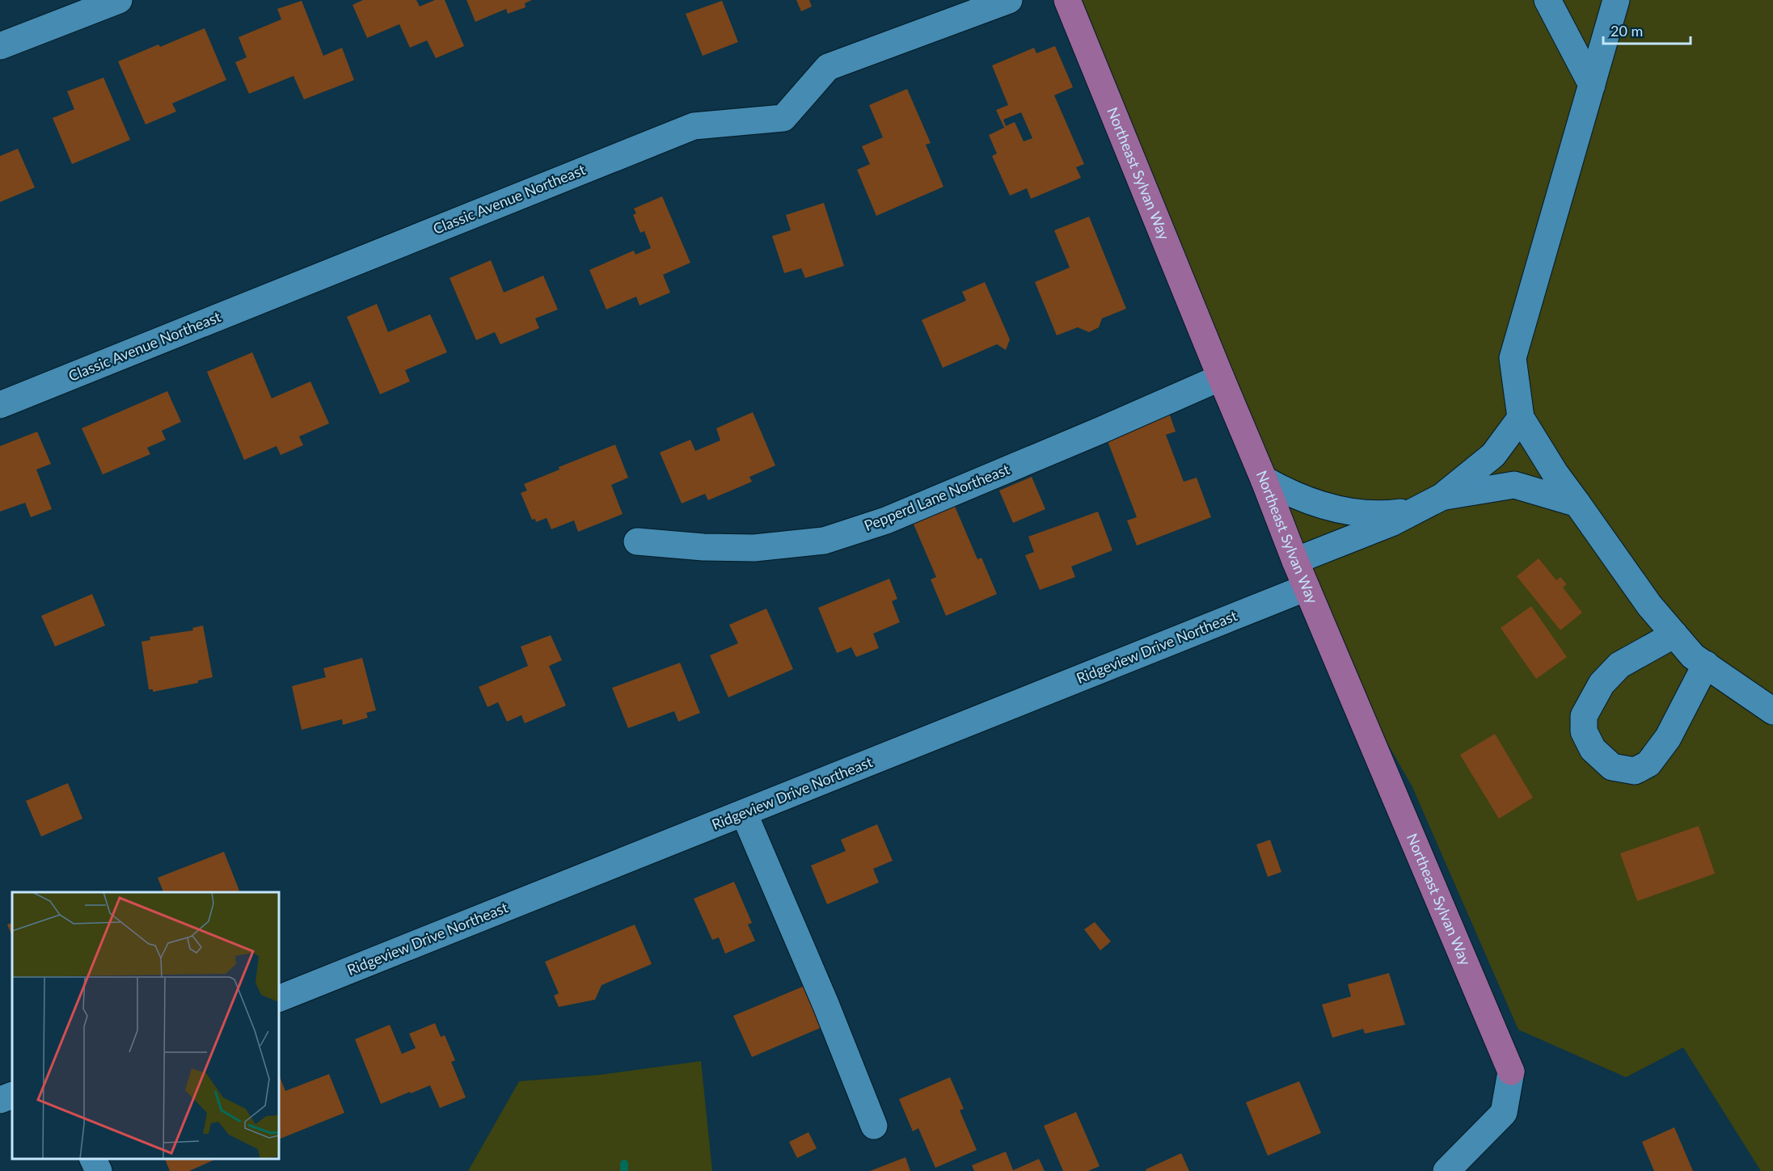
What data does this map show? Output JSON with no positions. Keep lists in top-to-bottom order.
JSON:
{
  "streets": {
    "main road": ["Northeast Sylvan Way"],
    "street": ["Classic Avenue Northeast", "Pepperd Lane Northeast", "Ridgeview Drive Northeast"]
  },
  "crossings": [
    ["Northeast Sylvan Way", "Pepperd Lane Northeast"],
    ["Northeast Sylvan Way", "Ridgeview Drive Northeast"]
  ],
  "scale_bar": "20 m"
}
